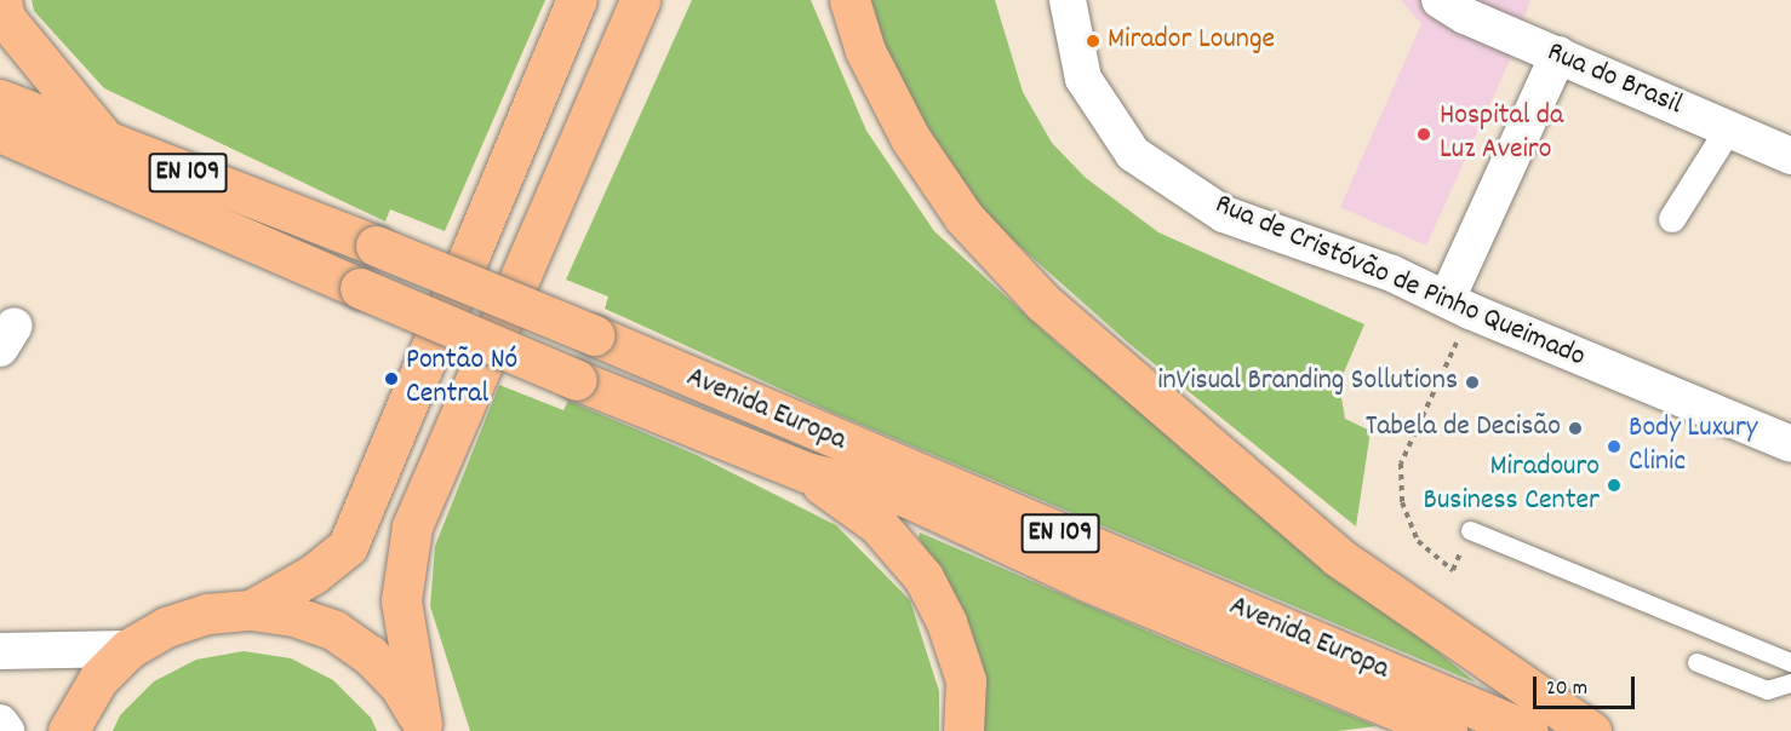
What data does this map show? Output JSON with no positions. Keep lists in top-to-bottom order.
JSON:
{
  "streets": {
    "main road": ["EN 109", "Avenida Europa"],
    "street": ["Rua do Brasil", "Rua de Cristóvão de Pinho Queimado"]
  },
  "places": [
    "Mirador Lounge",
    "Hospital da Luz Aveiro",
    "Pontão Nó Central",
    "inVisual Branding Sollutions",
    "Tabela de Decisão",
    "Body Luxury Clinic",
    "Miradouro Business Center"
  ],
  "scale_bar": "20 m"
}
